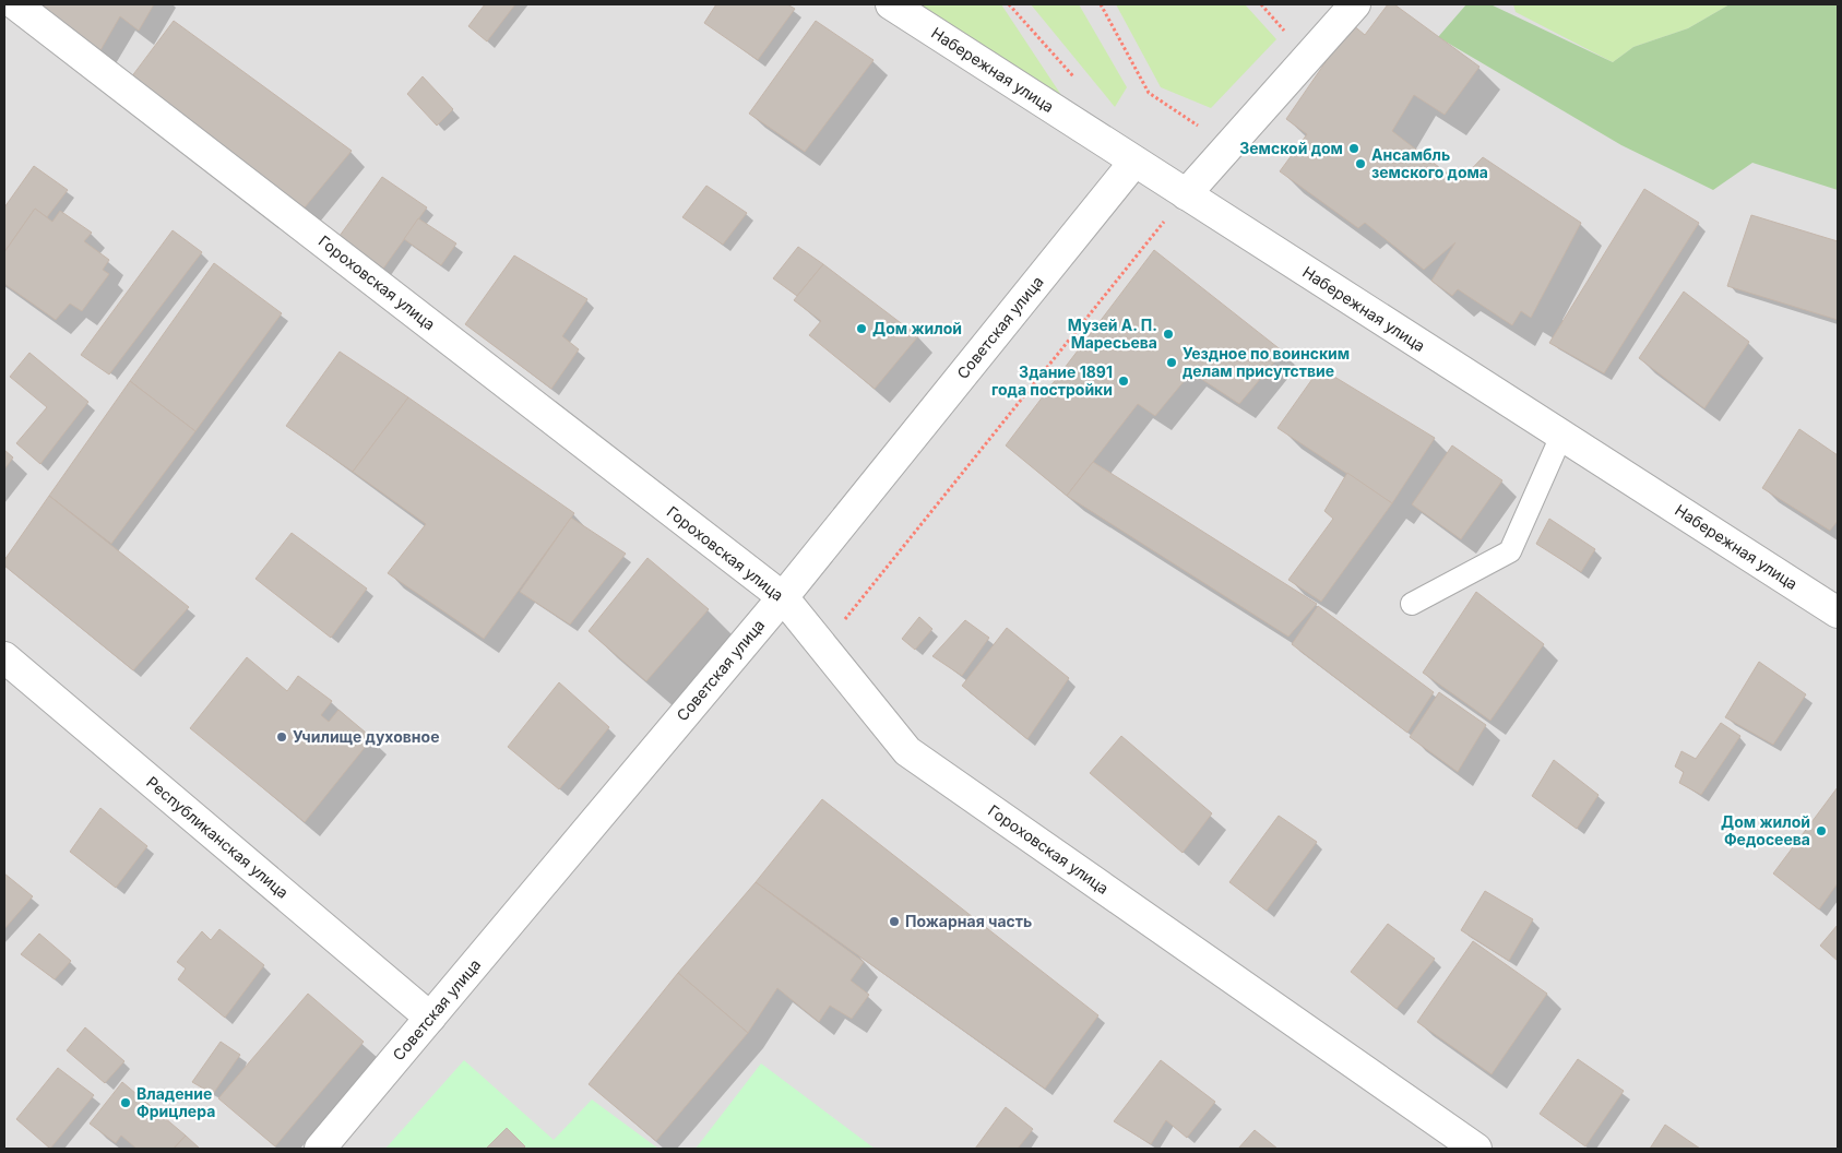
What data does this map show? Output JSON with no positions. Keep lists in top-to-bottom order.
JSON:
{
  "streets": {
    "street": [
      "Набережная улица",
      "Гороховская улица",
      "Советская улица",
      "Республиканская улица"
    ]
  },
  "crossings": [
    ["Набережная улица", "Советская улица"],
    ["Гороховская улица", "Советская улица"],
    ["Советская улица", "Республиканская улица"]
  ],
  "places": [
    "Земской дом",
    "Ансамбль земского дома",
    "Дом жилой",
    "Музей А. П. Маресьева",
    "Уездное по воинским делам присутствие",
    "Здание 1891 года постройки",
    "Училище духовное",
    "Дом жилой Федосеева",
    "Пожарная часть",
    "Владение Фрицлера"
  ]
}
